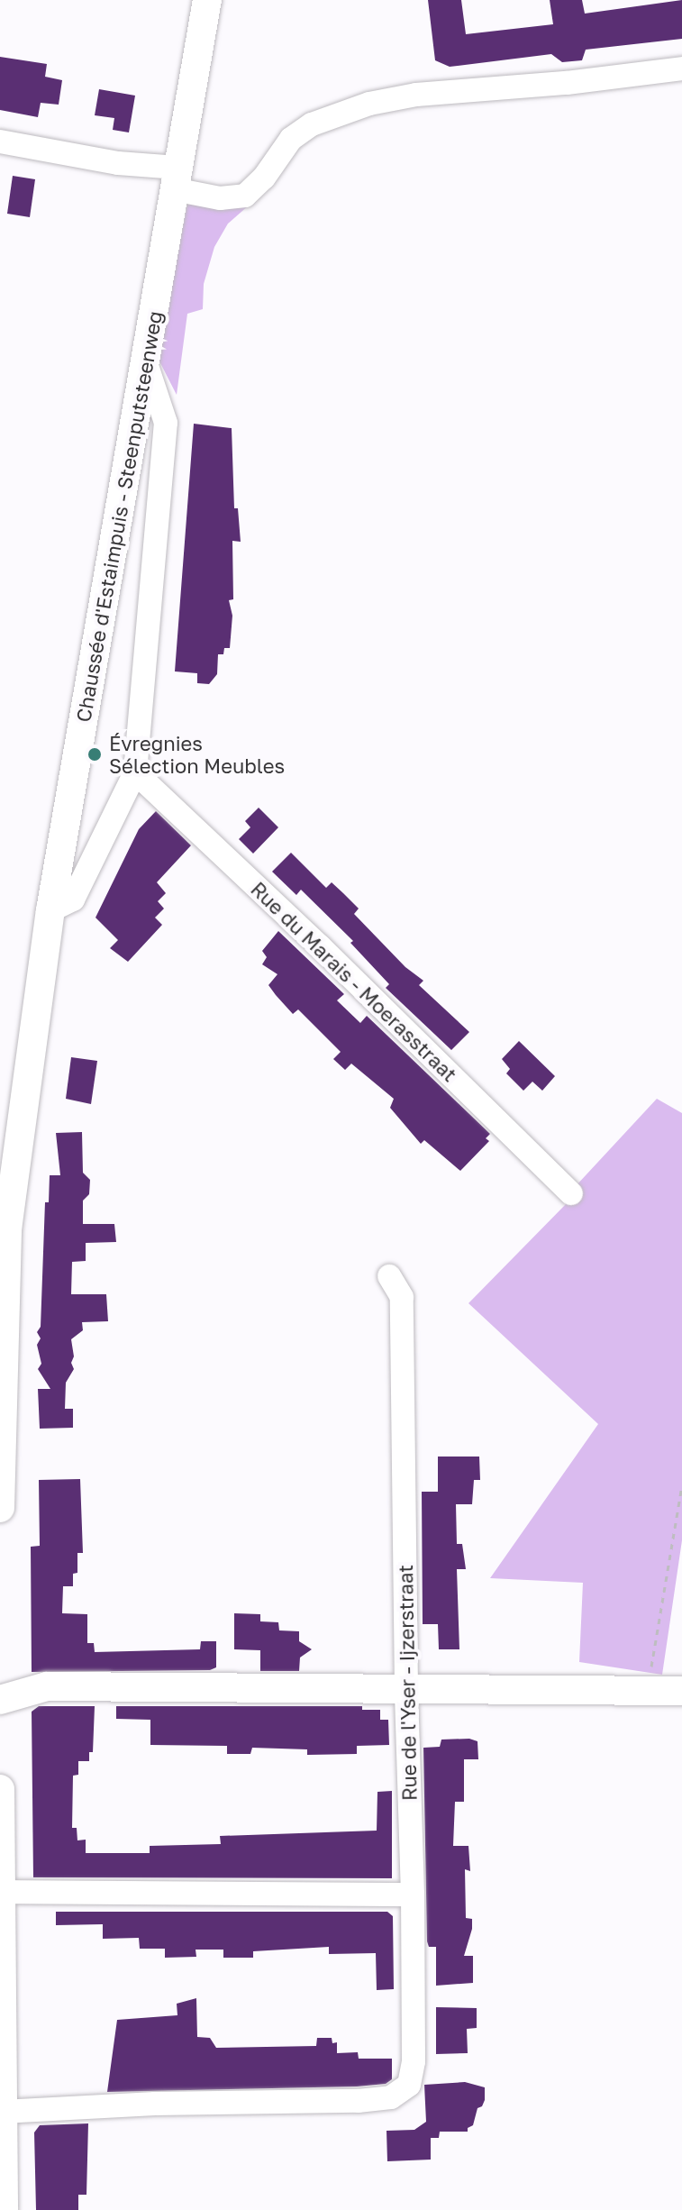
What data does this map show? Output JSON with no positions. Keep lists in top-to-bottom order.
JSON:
{
  "streets": {
    "main road": ["Chaussée d'Estaimpuis - Steenputsteenweg"],
    "street": ["Rue du Marais - Moerasstraat", "Rue de l'Yser - Ijzerstraat"]
  },
  "places": ["Évregnies Sélection Meubles"]
}
